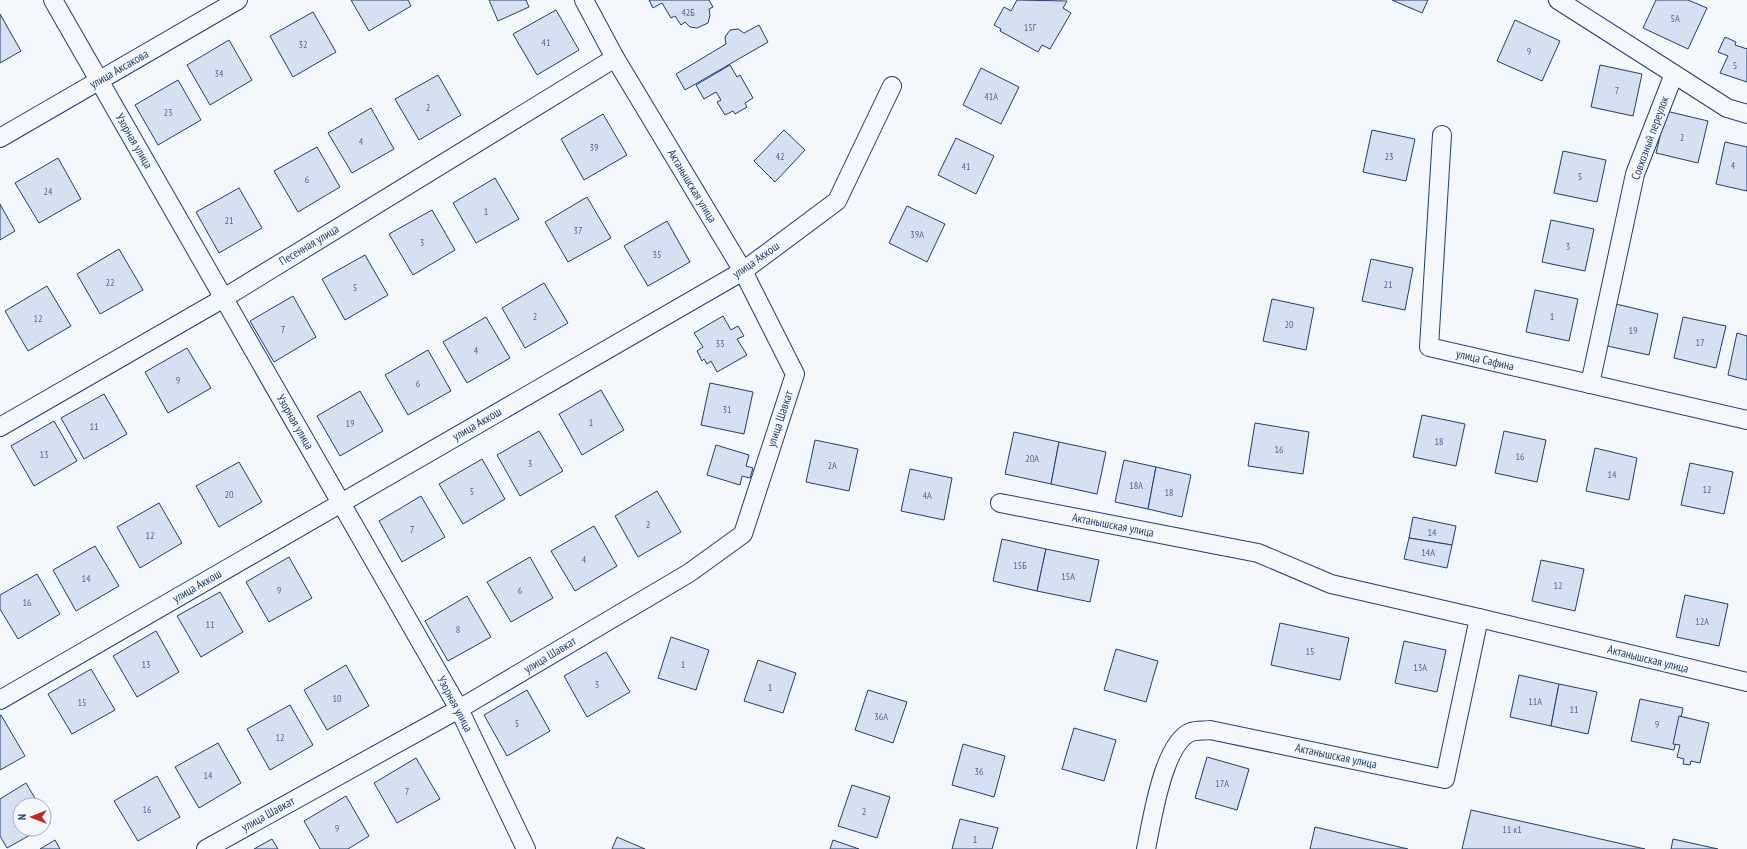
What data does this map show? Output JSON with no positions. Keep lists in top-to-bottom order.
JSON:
{
  "streets": {
    "street": [
      "улица Аксакова",
      "Совхозный переулок",
      "Узорная улица",
      "Актанышская улица",
      "Песенная улица",
      "улица Аккош",
      "улица Сафина",
      "улица Шавкат"
    ]
  },
  "crossings": [
    ["улица Аксакова", "Узорная улица"],
    ["Совхозный переулок", "улица Сафина"],
    ["Узорная улица", "Песенная улица"],
    ["Узорная улица", "улица Аккош"],
    ["Узорная улица", "улица Шавкат"],
    ["Актанышская улица", "Песенная улица"],
    ["Актанышская улица", "улица Аккош"],
    ["Актанышская улица", "улица Шавкат"]
  ],
  "house_numbers": [
    "42Б",
    "5А",
    "15Г",
    "41",
    "32",
    "9",
    "5",
    "34",
    "7",
    "41А",
    "2",
    "23",
    "2",
    "4",
    "39",
    "42",
    "23",
    "4",
    "41",
    "5",
    "6",
    "24",
    "1",
    "21",
    "37",
    "39А",
    "3",
    "3",
    "35",
    "22",
    "21",
    "5",
    "2",
    "1",
    "12",
    "20",
    "7",
    "19",
    "17",
    "33",
    "4",
    "9",
    "6",
    "31",
    "1",
    "19",
    "11",
    "18",
    "16",
    "13",
    "16",
    "20А",
    "3",
    "2А",
    "14",
    "18А",
    "12",
    "5",
    "18",
    "20",
    "4А",
    "2",
    "7",
    "14",
    "12",
    "14А",
    "4",
    "15Б",
    "15А",
    "14",
    "12",
    "9",
    "6",
    "16",
    "12А",
    "11",
    "8",
    "15",
    "13",
    "1",
    "13А",
    "3",
    "1",
    "10",
    "11А",
    "15",
    "11",
    "36А",
    "5",
    "9",
    "12",
    "36",
    "14",
    "17А",
    "7",
    "16",
    "2",
    "9",
    "11 к1",
    "1"
  ],
  "north": "left"
}
